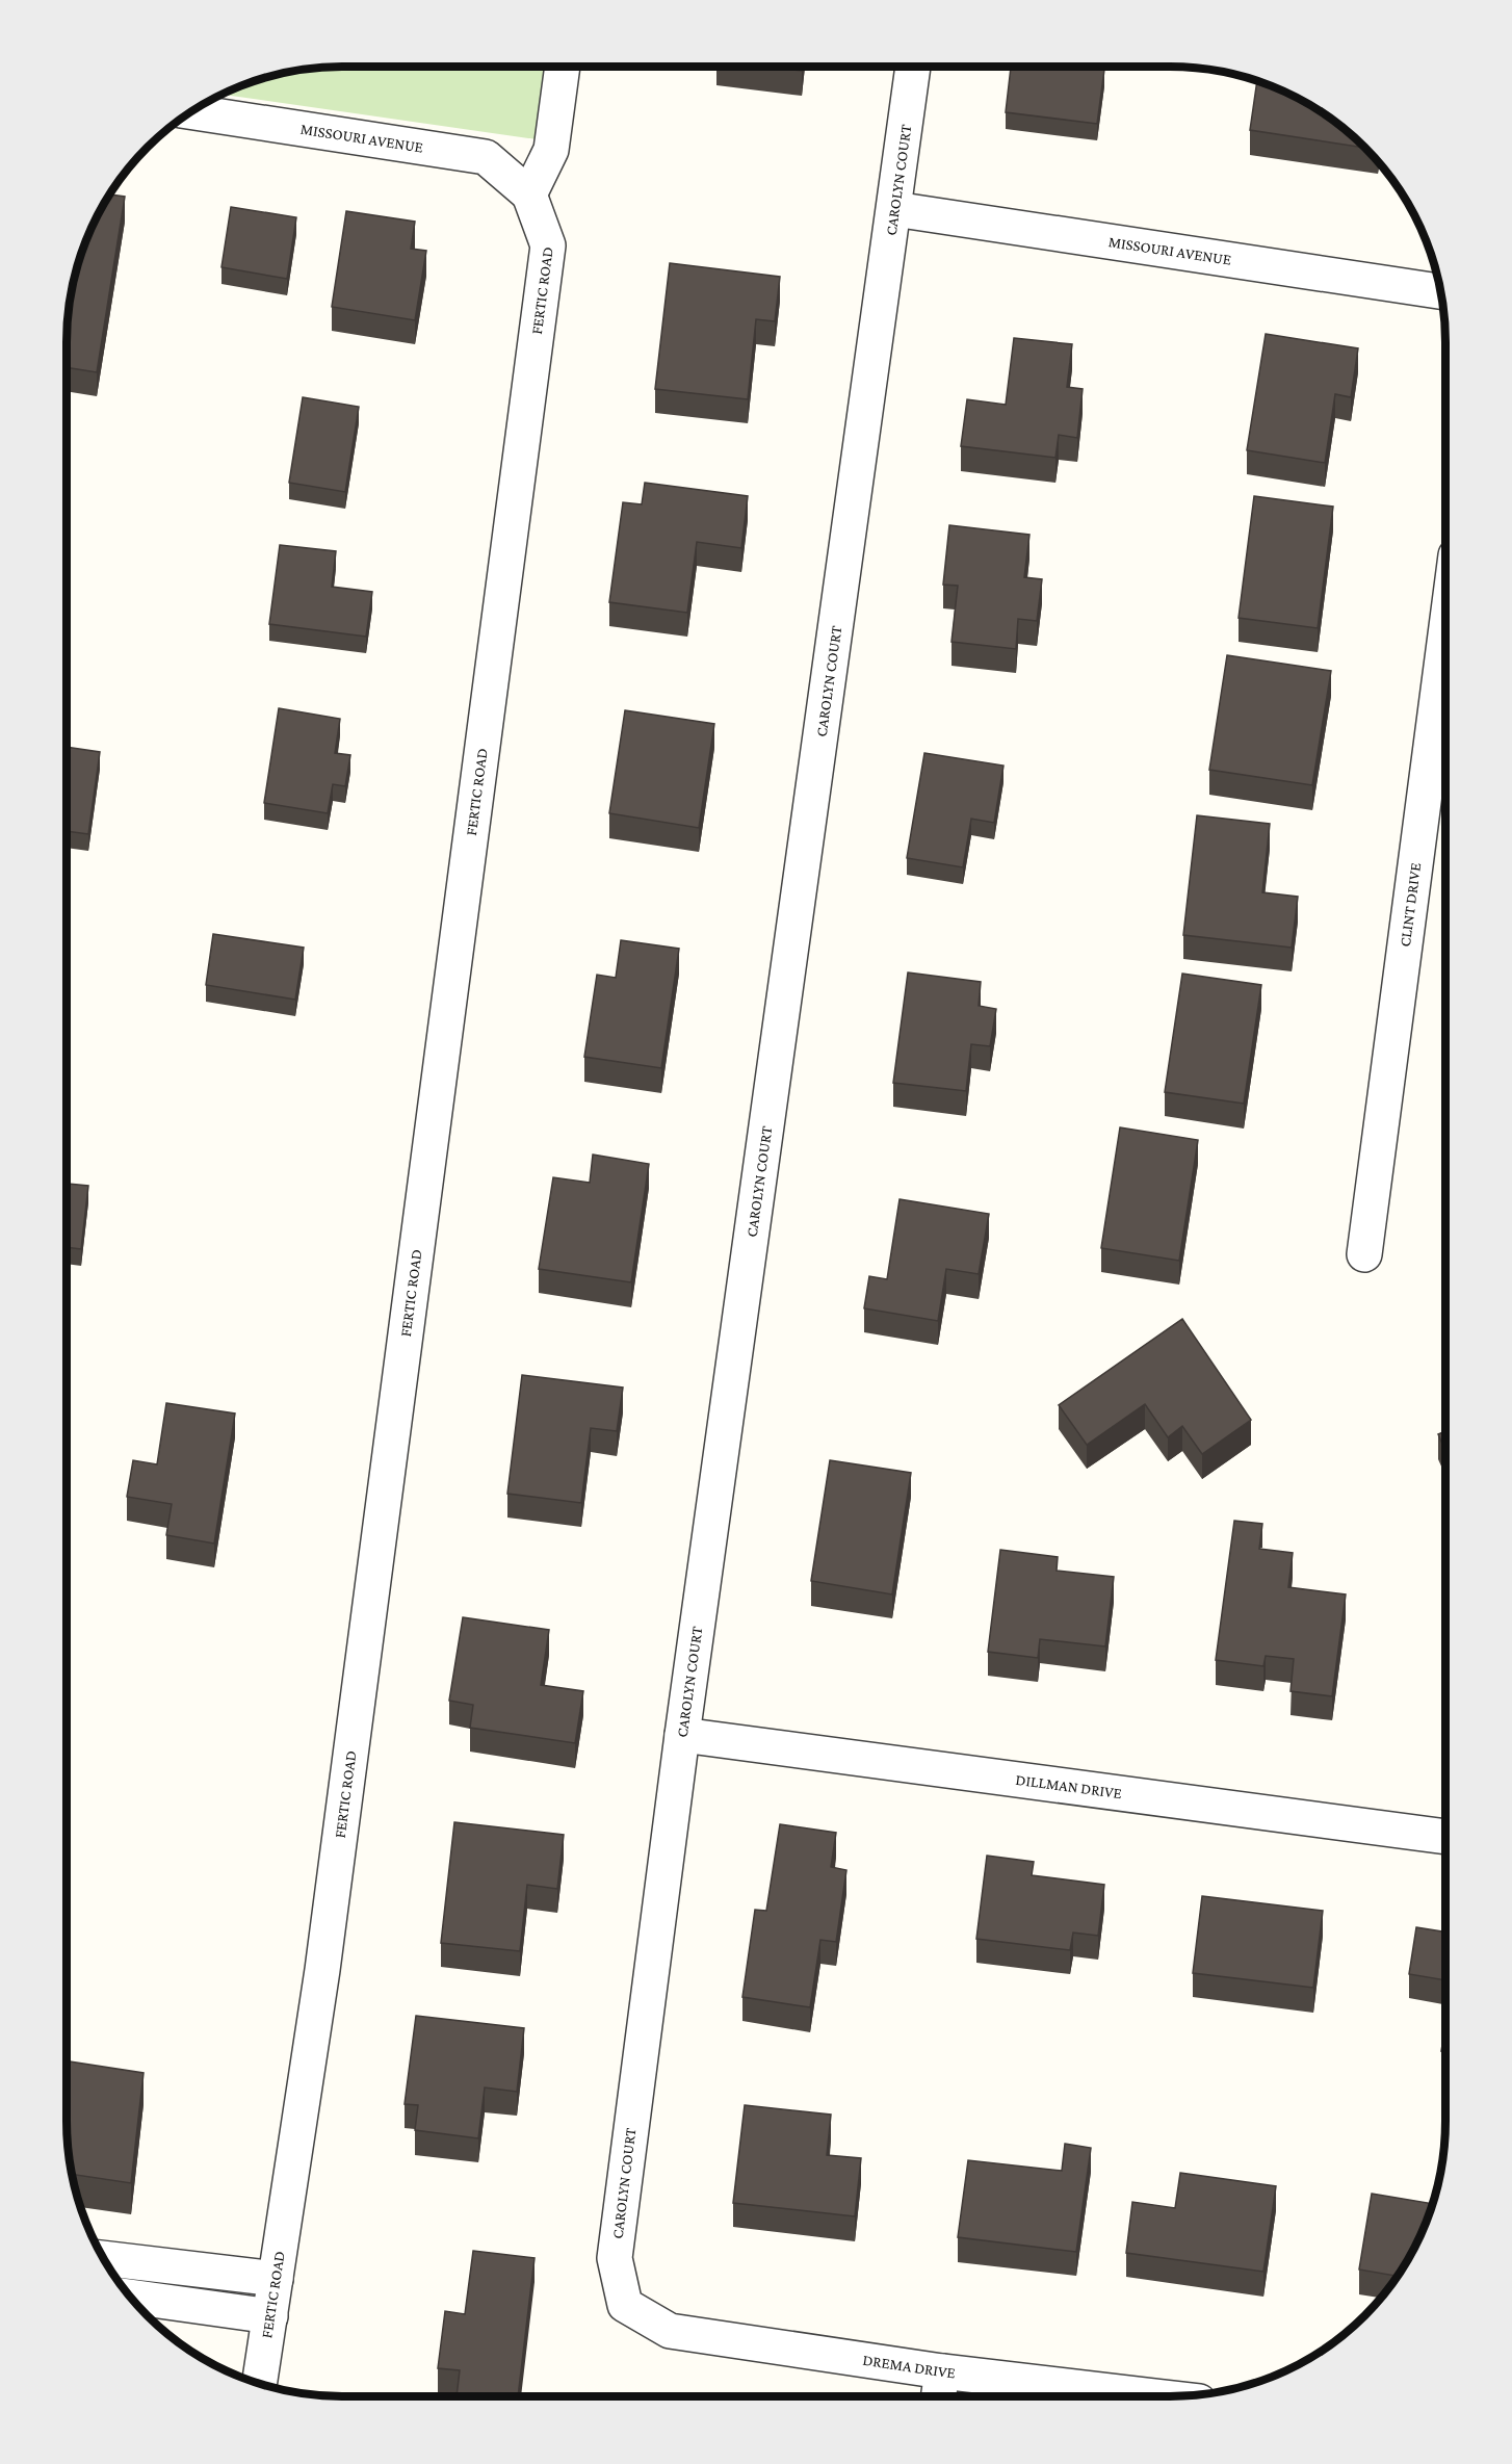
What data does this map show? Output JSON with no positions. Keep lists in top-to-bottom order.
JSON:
{
  "streets": {
    "street": [
      "MISSOURI AVENUE",
      "CAROLYN COURT",
      "FERTIC ROAD",
      "CLINT DRIVE",
      "DILLMAN DRIVE",
      "DREMA DRIVE"
    ]
  },
  "crossings": [
    ["MISSOURI AVENUE", "CAROLYN COURT"],
    ["MISSOURI AVENUE", "FERTIC ROAD"],
    ["CAROLYN COURT", "DILLMAN DRIVE"],
    ["CAROLYN COURT", "DREMA DRIVE"]
  ]
}
